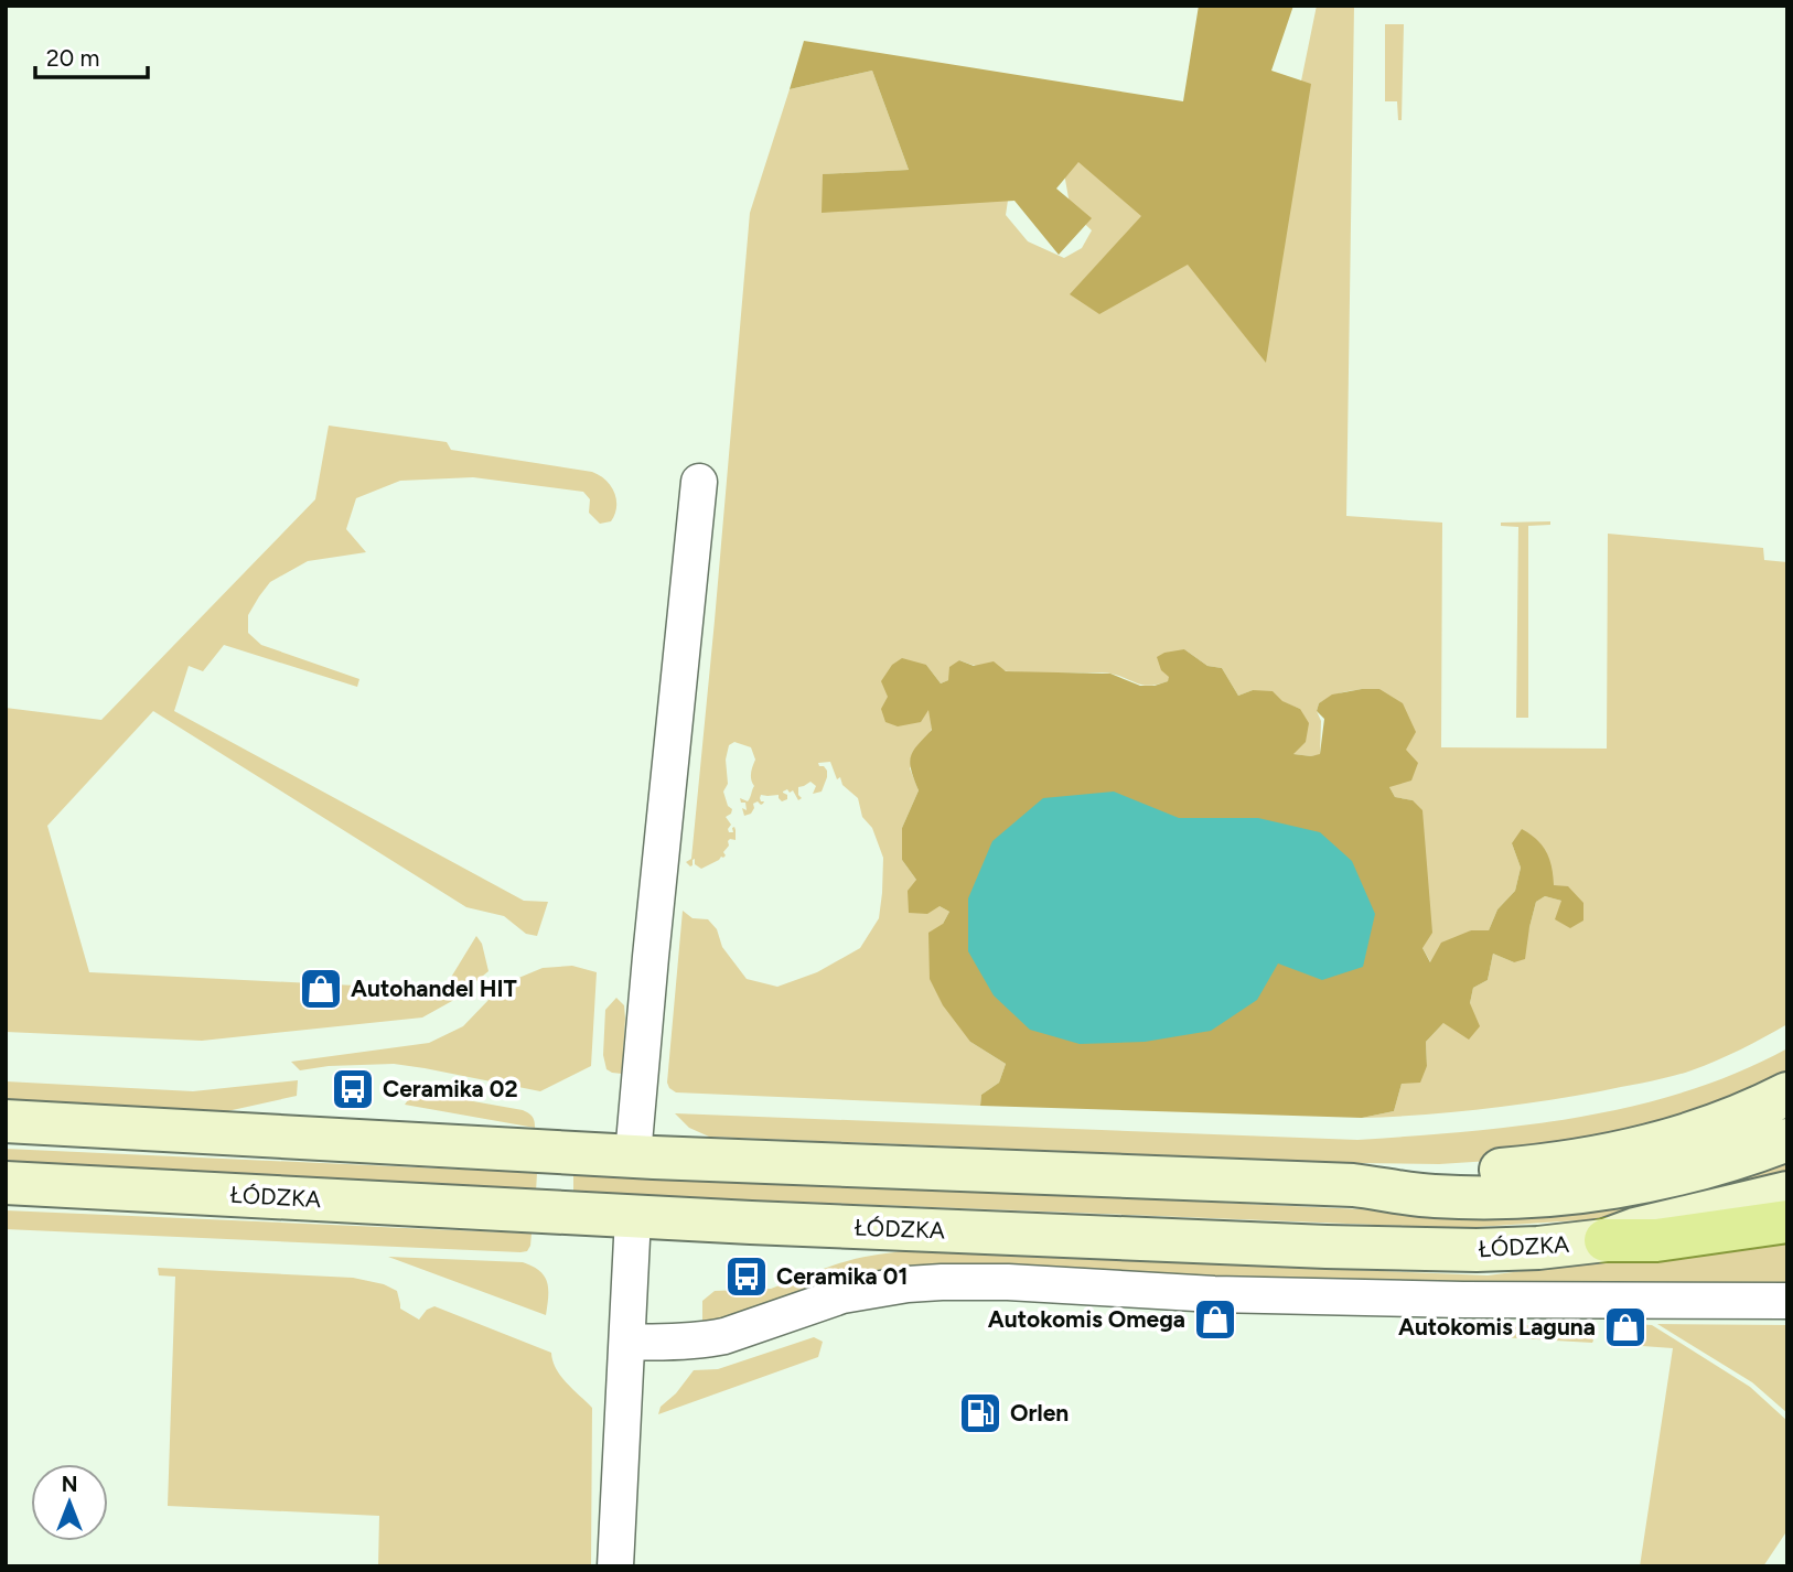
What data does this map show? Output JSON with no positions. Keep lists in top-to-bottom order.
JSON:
{
  "streets": {
    "main road": ["ŁÓDZKA"]
  },
  "places": {
    "shop": ["Autohandel HIT", "Autokomis Omega", "Autokomis Laguna"],
    "bus stop": ["Ceramika 02", "Ceramika 01"],
    "fuel station": ["Orlen"]
  },
  "scale_bar": "20 m",
  "north": "top"
}
